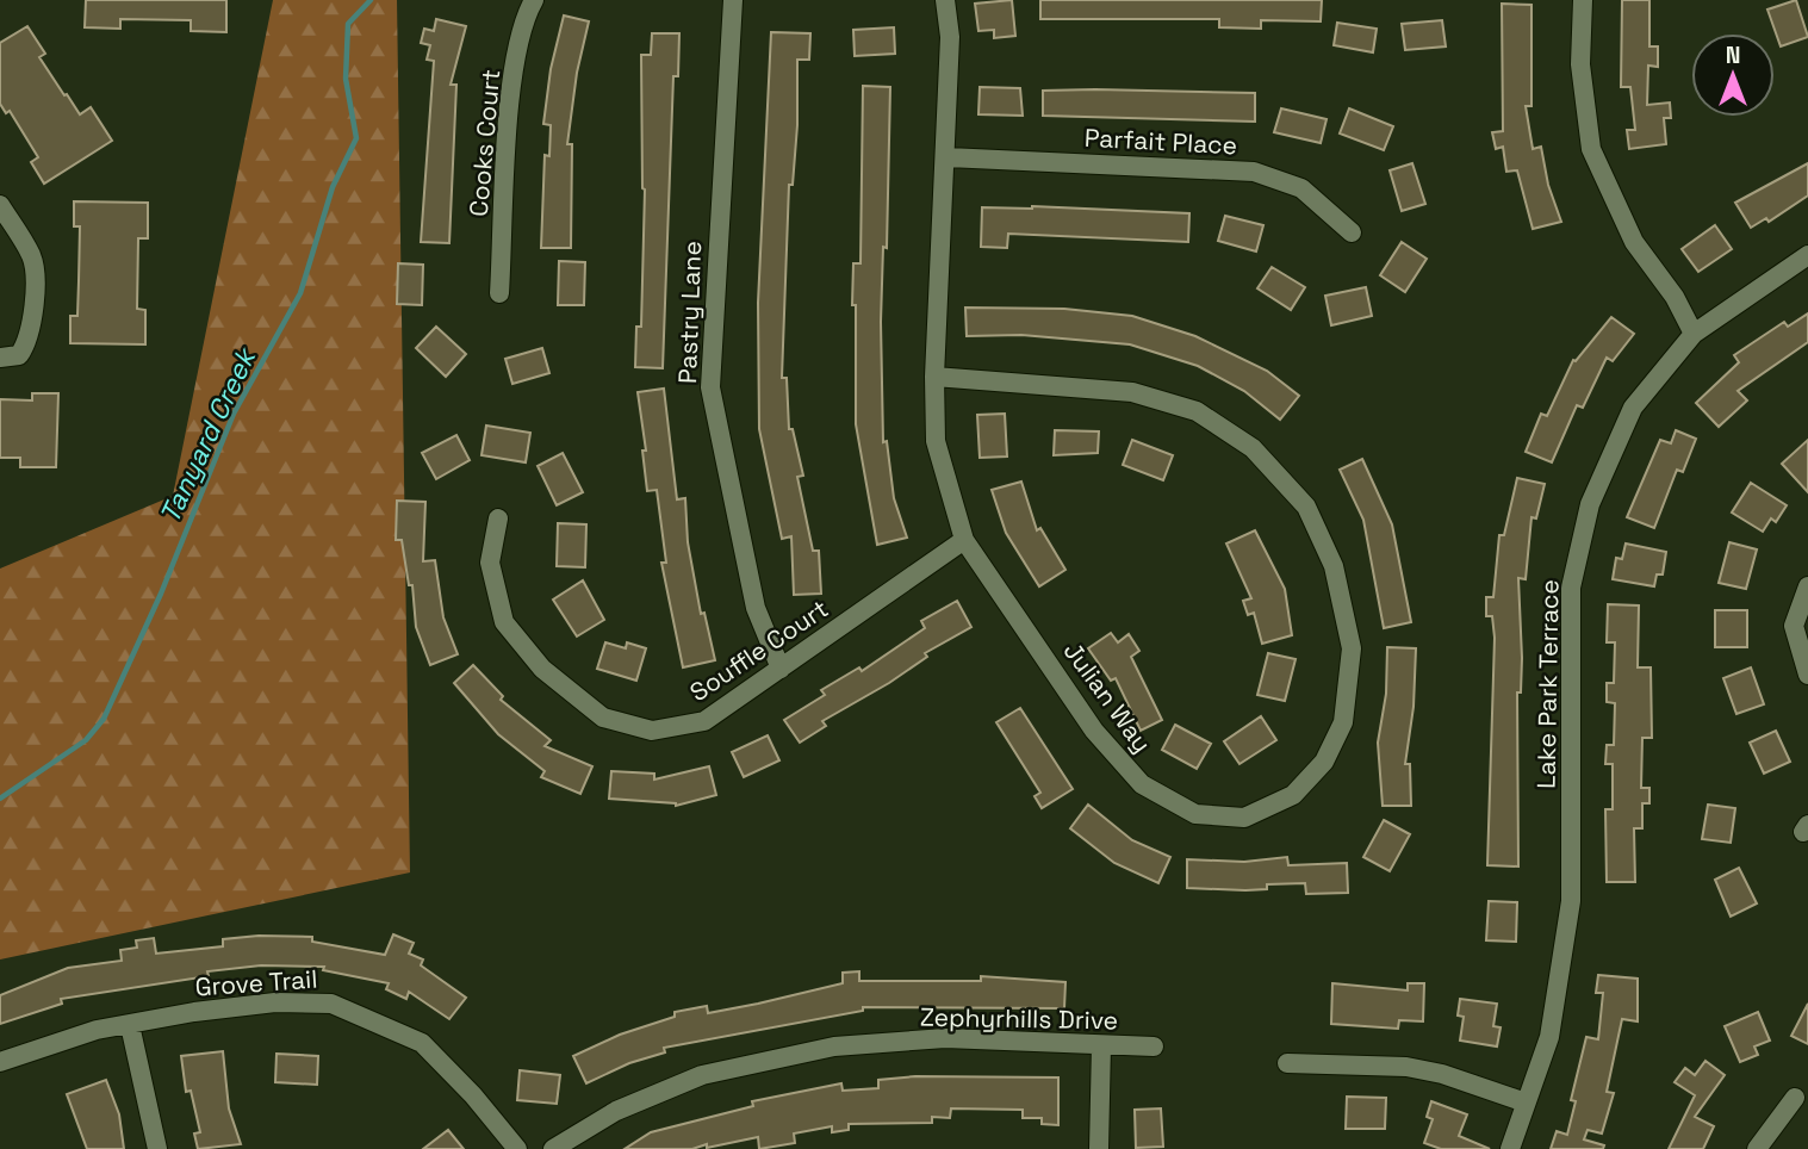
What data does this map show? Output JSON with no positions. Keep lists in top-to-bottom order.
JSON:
{
  "streets": {
    "street": [
      "Parfait Place",
      "Cooks Court",
      "Pastry Lane",
      "Souffle Court",
      "Lake Park Terrace",
      "Julian Way",
      "Grove Trail",
      "Zephyrhills Drive"
    ]
  },
  "crossings": [
    ["Parfait Place", "Julian Way"],
    ["Pastry Lane", "Souffle Court"],
    ["Souffle Court", "Julian Way"]
  ],
  "water": ["Tanyard Creek"],
  "north": "top"
}
